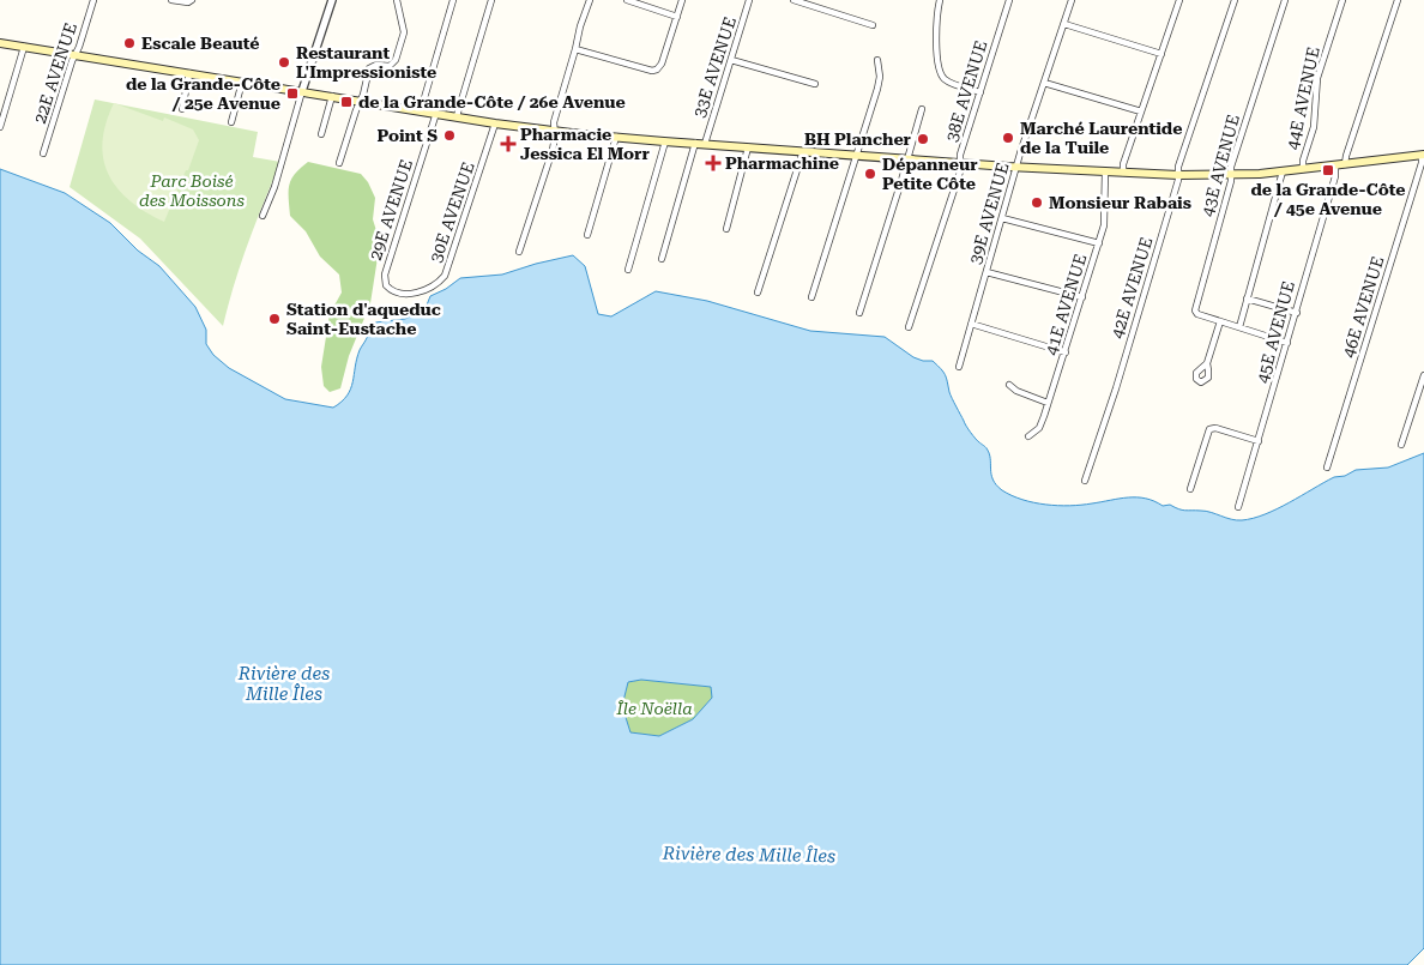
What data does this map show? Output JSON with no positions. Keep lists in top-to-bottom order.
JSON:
{
  "streets": {
    "street": [
      "33E AVENUE",
      "22E AVENUE",
      "38E AVENUE",
      "44E AVENUE",
      "43E AVENUE",
      "29E AVENUE",
      "30E AVENUE",
      "39E AVENUE",
      "42E AVENUE",
      "41E AVENUE",
      "46E AVENUE",
      "45E AVENUE"
    ]
  },
  "crossings": [
    ["29E AVENUE", "30E AVENUE"]
  ],
  "water": ["Rivière des Mille Îles"],
  "parks": ["Parc Boisé des Moissons", "Île Noëlla"],
  "places": {
    "other": [
      "Escale Beauté",
      "Restaurant L'Impressioniste",
      "Point S",
      "Marché Laurentide de la Tuile",
      "BH Plancher",
      "Dépanneur Petite Côte",
      "Monsieur Rabais",
      "Station d'aqueduc Saint-Eustache"
    ],
    "transit": ["de la Grande-Côte / 25e Avenue", "de la Grande-Côte / 26e Avenue", "de la Grande-Côte / 45e Avenue"],
    "health": ["Pharmacie Jessica El Morr", "Pharmachine"]
  }
}
